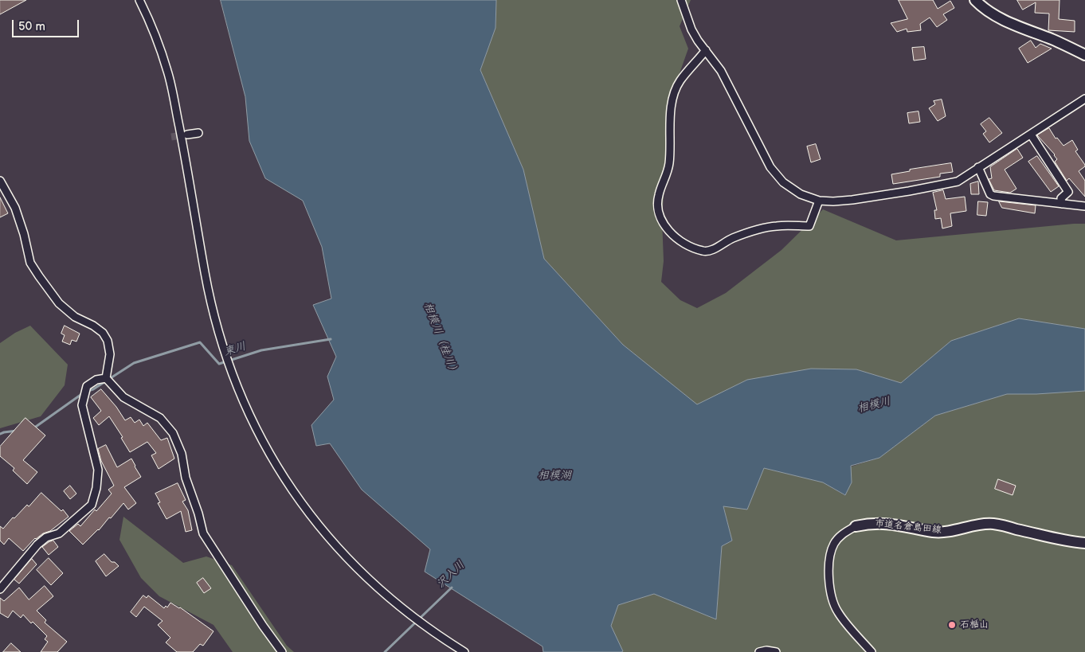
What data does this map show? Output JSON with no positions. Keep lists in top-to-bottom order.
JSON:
{
  "streets": {
    "street": ["市道名倉島田線"]
  },
  "water": [
    "相模川（桂川）",
    "東川",
    "相模川",
    "相模湖",
    "沢入川"
  ],
  "places": ["石楯山"],
  "scale_bar": "50 m"
}
